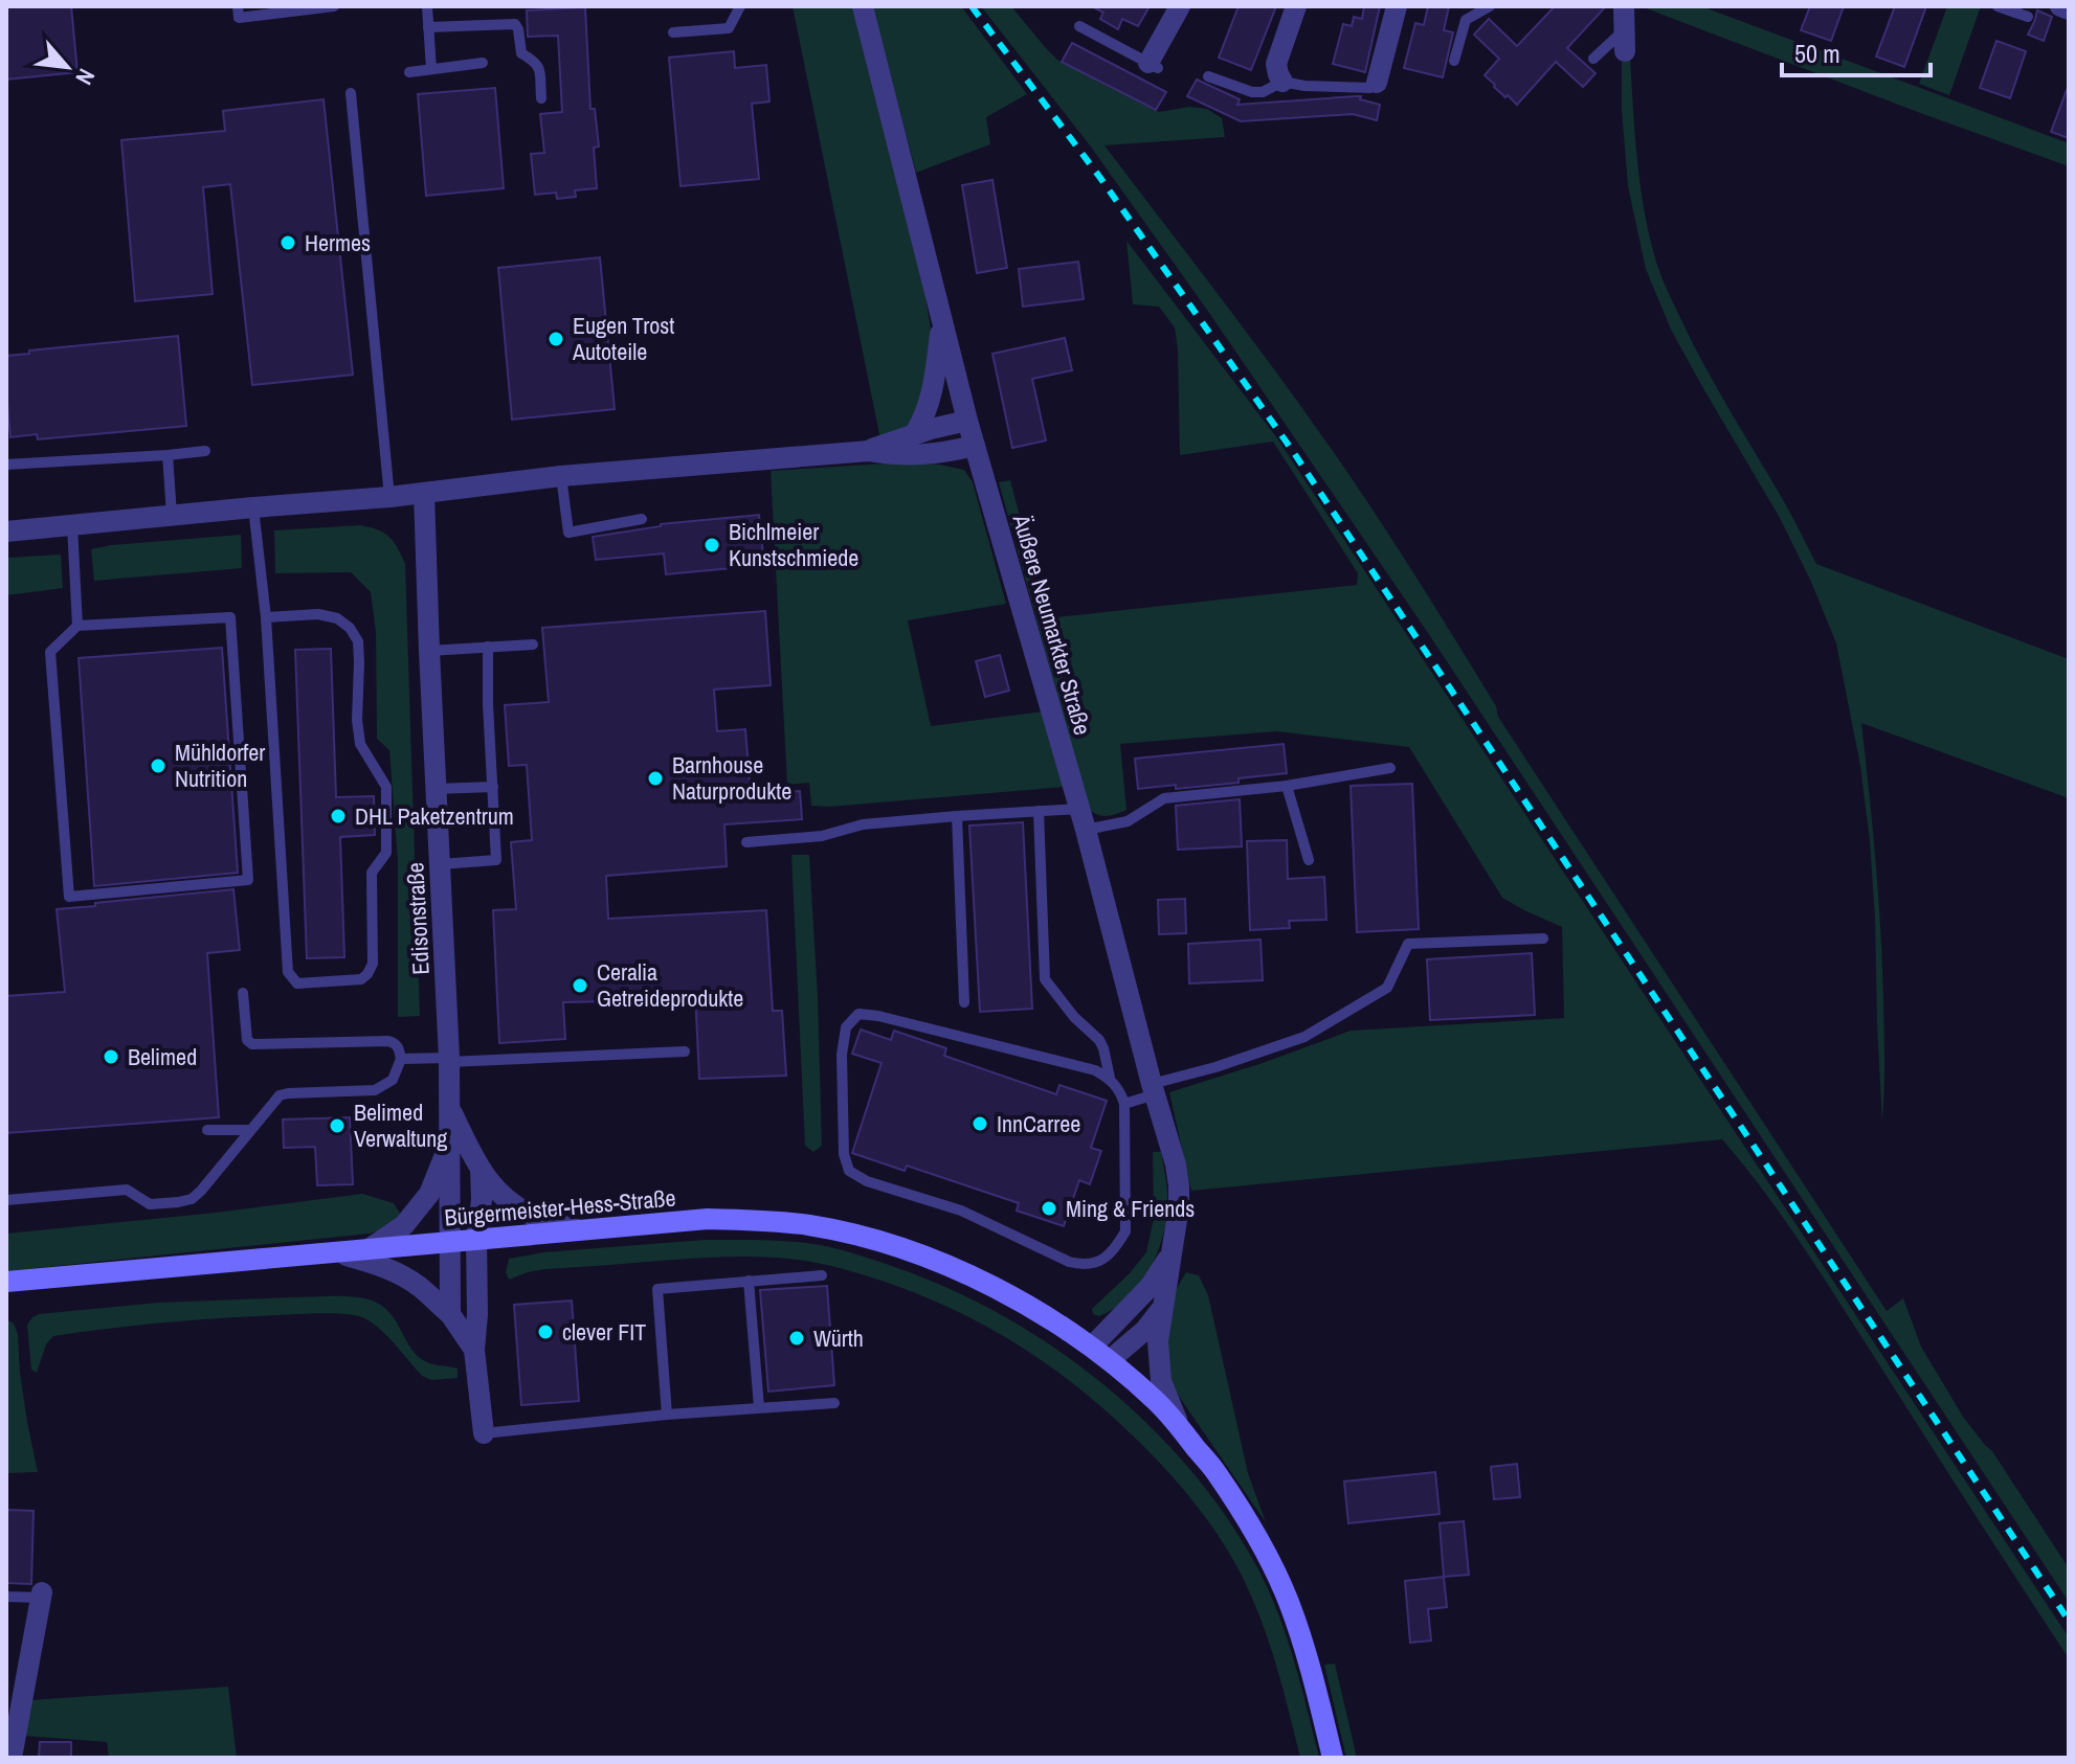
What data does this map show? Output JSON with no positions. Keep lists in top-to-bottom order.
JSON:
{
  "streets": {
    "main road": ["Äußere Neumarkter Straße", "Bürgermeister-Hess-Straße"],
    "street": ["Edisonstraße"]
  },
  "crossings": [
    ["Äußere Neumarkter Straße", "Bürgermeister-Hess-Straße"],
    ["Edisonstraße", "Bürgermeister-Hess-Straße"]
  ],
  "places": [
    "Hermes",
    "Eugen Trost Autoteile",
    "Bichlmeier Kunstschmiede",
    "Mühldorfer Nutrition",
    "Barnhouse Naturprodukte",
    "DHL Paketzentrum",
    "Ceralia Getreideprodukte",
    "Belimed",
    "InnCarree",
    "Belimed Verwaltung",
    "Ming & Friends",
    "clever FIT",
    "Würth"
  ],
  "scale_bar": "50 m",
  "north": "bottom right"
}
